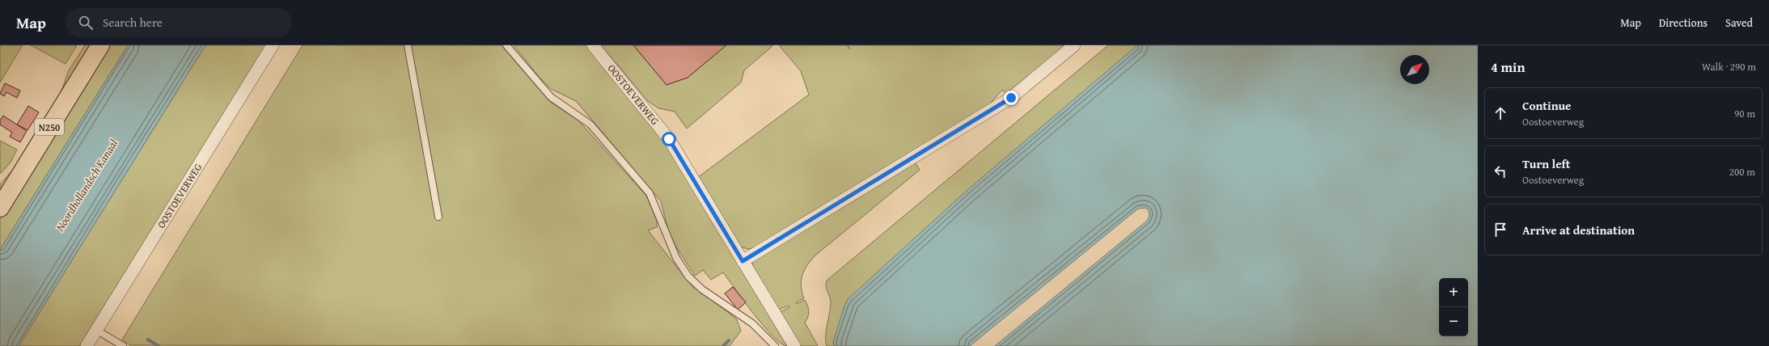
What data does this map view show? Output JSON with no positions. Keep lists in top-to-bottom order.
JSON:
{
  "streets": {
    "main road": ["N250"],
    "street": ["OOSTOEVERWEG"]
  },
  "water": ["Noordhollandsch Kanaal"],
  "north": "top right",
  "page": {
    "header": "Map",
    "search": "Search here",
    "nav": ["Map", "Directions", "Saved"],
    "heading": ["4 min", "Walk · 290 m"],
    "list": [
      ["Continue", "Oostoeverweg", "90 m"],
      ["Turn left", "Oostoeverweg", "200 m"],
      "Arrive at destination"
    ],
    "map_buttons": ["+", "−"]
  }
}
